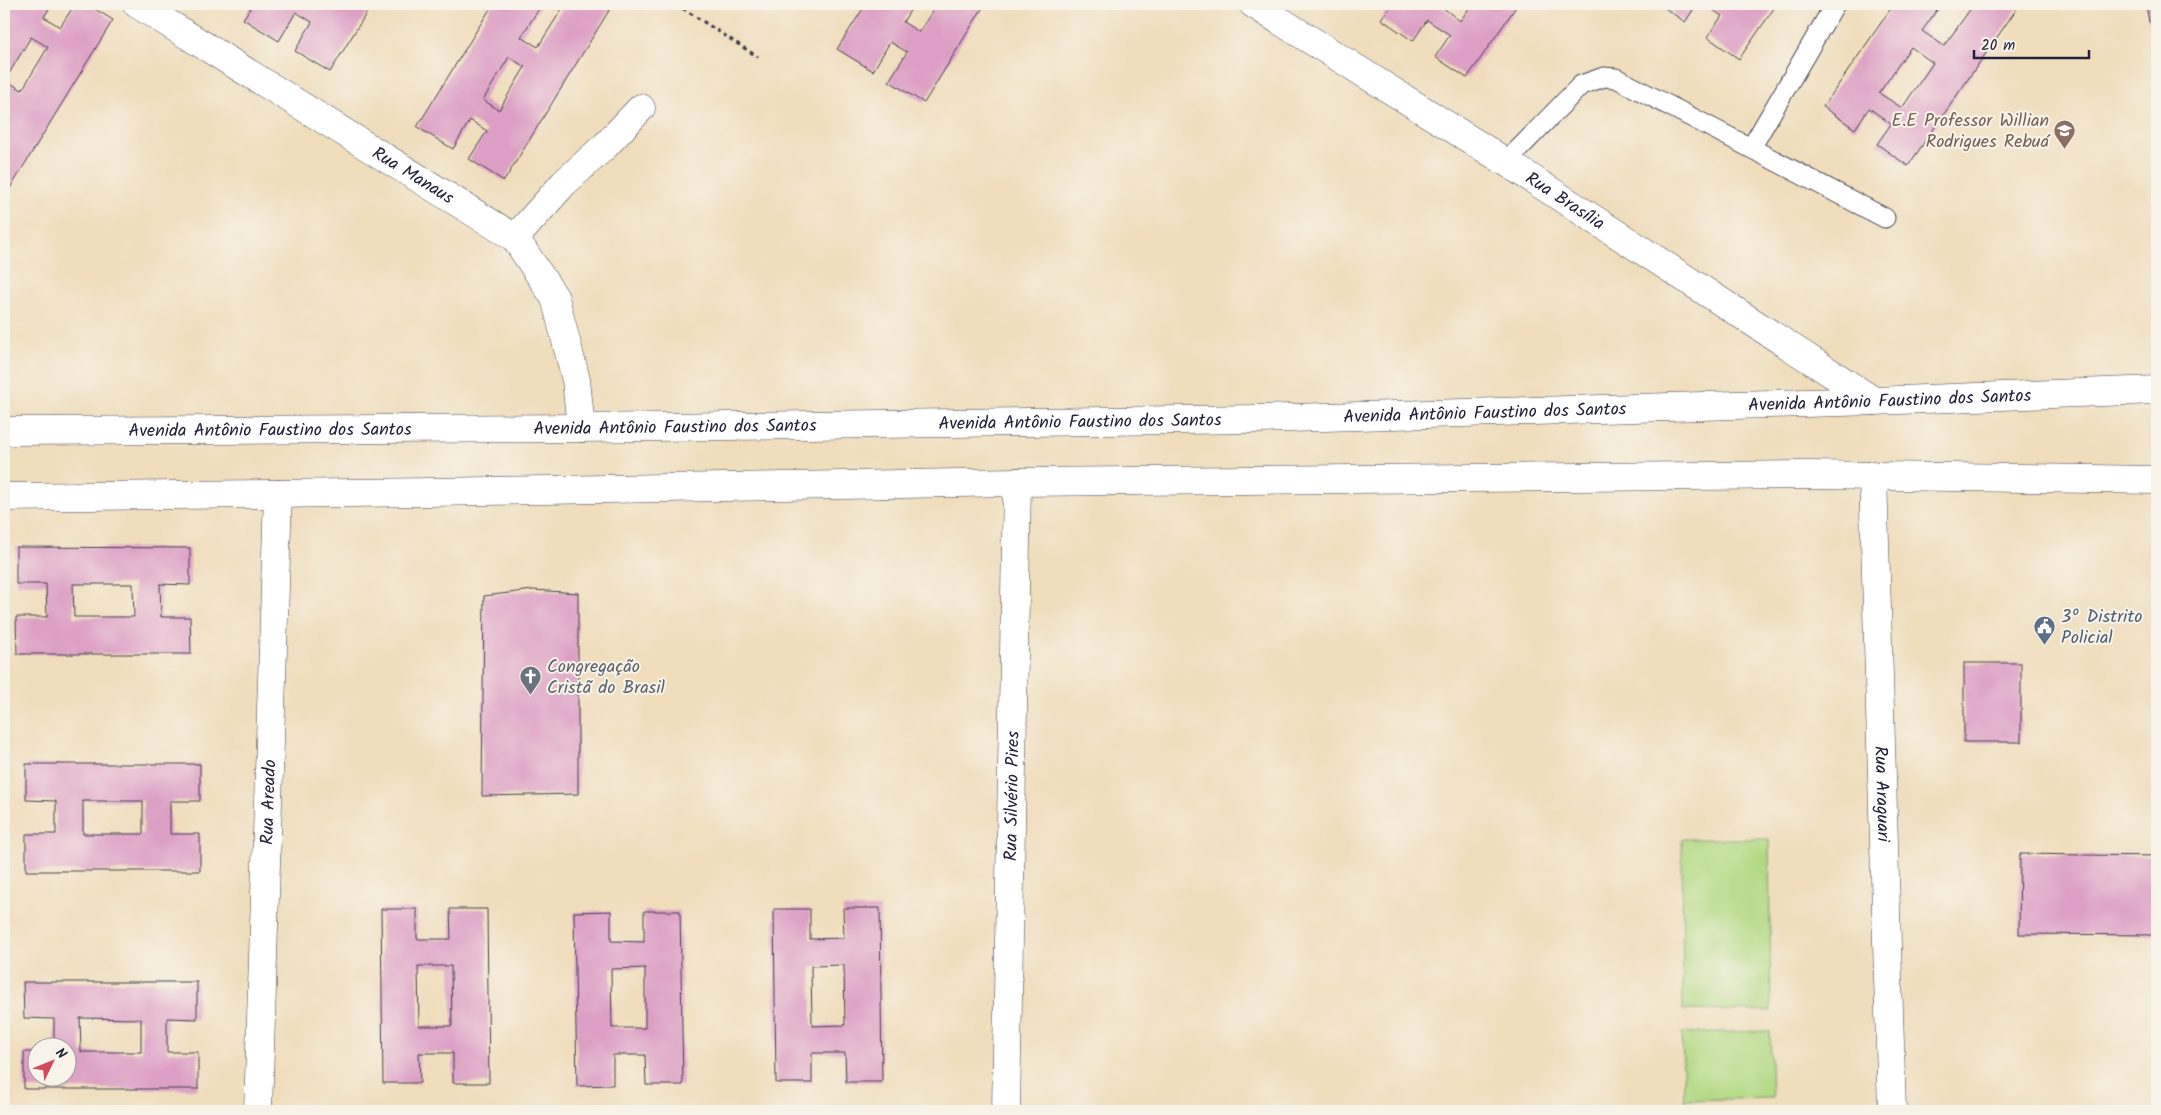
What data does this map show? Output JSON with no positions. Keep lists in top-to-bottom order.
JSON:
{
  "streets": {
    "main road": [
      "Rua Manaus",
      "Rua Brasília",
      "Avenida Antônio Faustino dos Santos",
      "Rua Araguari",
      "Rua Silvério Pires",
      "Rua Areado"
    ]
  },
  "crossings": [
    ["Rua Manaus", "Avenida Antônio Faustino dos Santos"],
    ["Rua Brasília", "Avenida Antônio Faustino dos Santos"]
  ],
  "places": {
    "school or university": ["E.E Professor Willian Rodrigues Rebuá"],
    "public building": ["3º Distrito Policial"],
    "church": ["Congregação Cristã do Brasil"]
  },
  "scale_bar": "20 m",
  "north": "top right"
}
